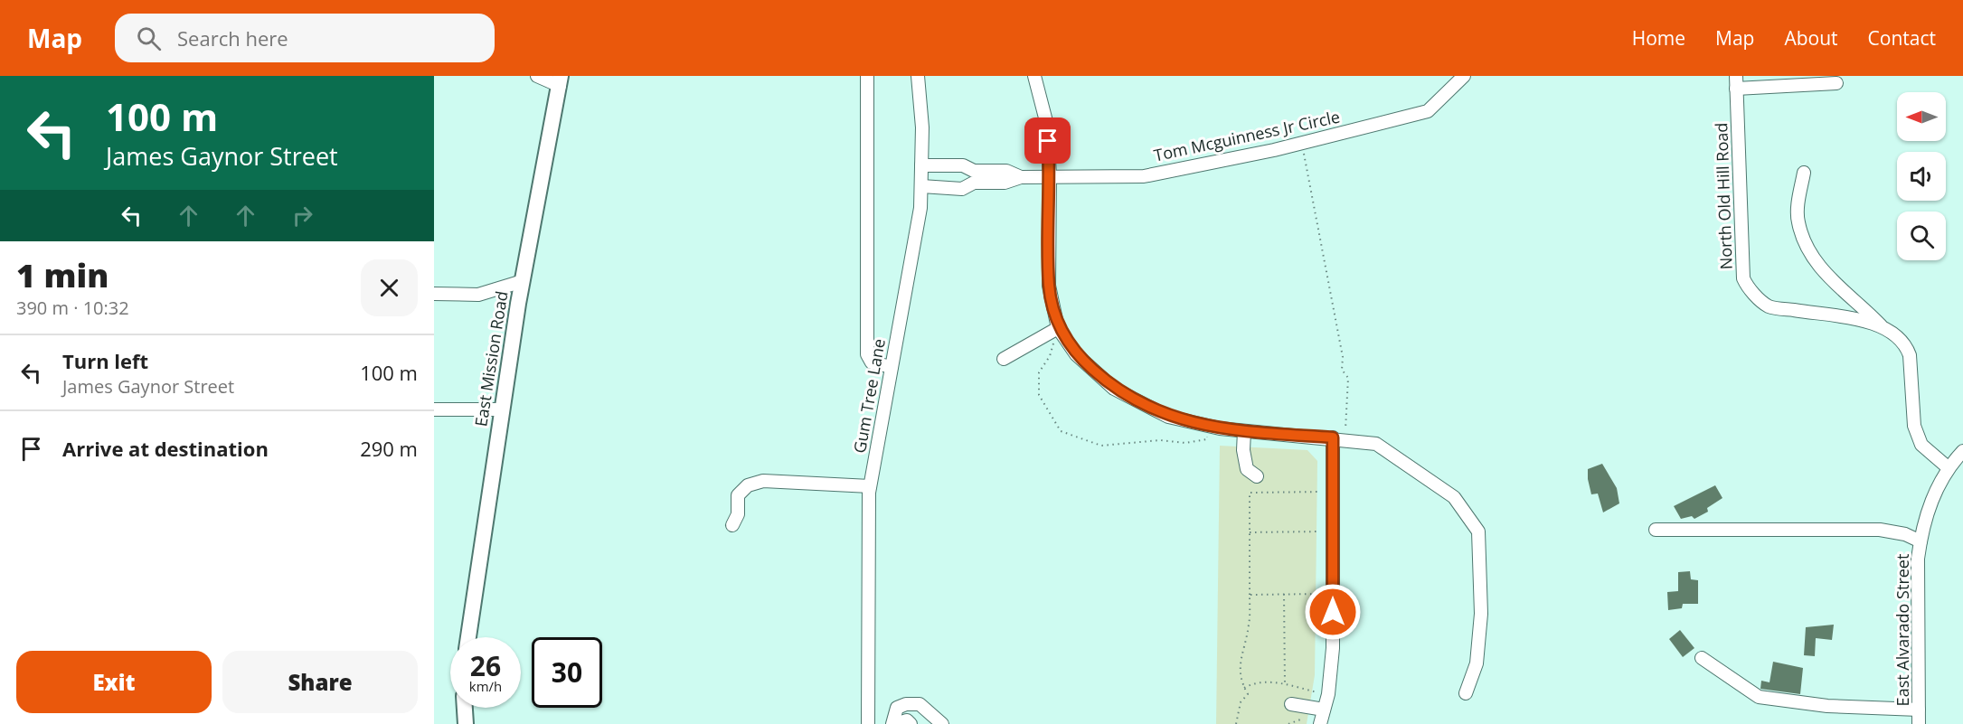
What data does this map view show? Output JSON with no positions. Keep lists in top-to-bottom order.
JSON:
{
  "streets": {
    "main road": ["East Mission Road"],
    "street": [
      "Tom Mcguinness Jr Circle",
      "North Old Hill Road",
      "Gum Tree Lane",
      "East Alvarado Street"
    ]
  },
  "crossings": [
    ["Tom Mcguinness Jr Circle", "Gum Tree Lane"],
    ["North Old Hill Road", "East Alvarado Street"]
  ],
  "north": "left",
  "page": {
    "header": "Map",
    "search": "Search here",
    "nav": [
      "Home",
      "Map",
      "About",
      "Contact"
    ],
    "turn": ["100 m", "James Gaynor Street"],
    "heading": ["1 min", "390 m · 10:32"],
    "list": [
      {
        "name": "Turn left",
        "note": "James Gaynor Street",
        "value": "100 m"
      },
      {
        "name": "Arrive at destination",
        "value": "290 m"
      }
    ],
    "speed": "26 km/h",
    "limit": "30",
    "buttons": ["Exit", "Share"]
  }
}
